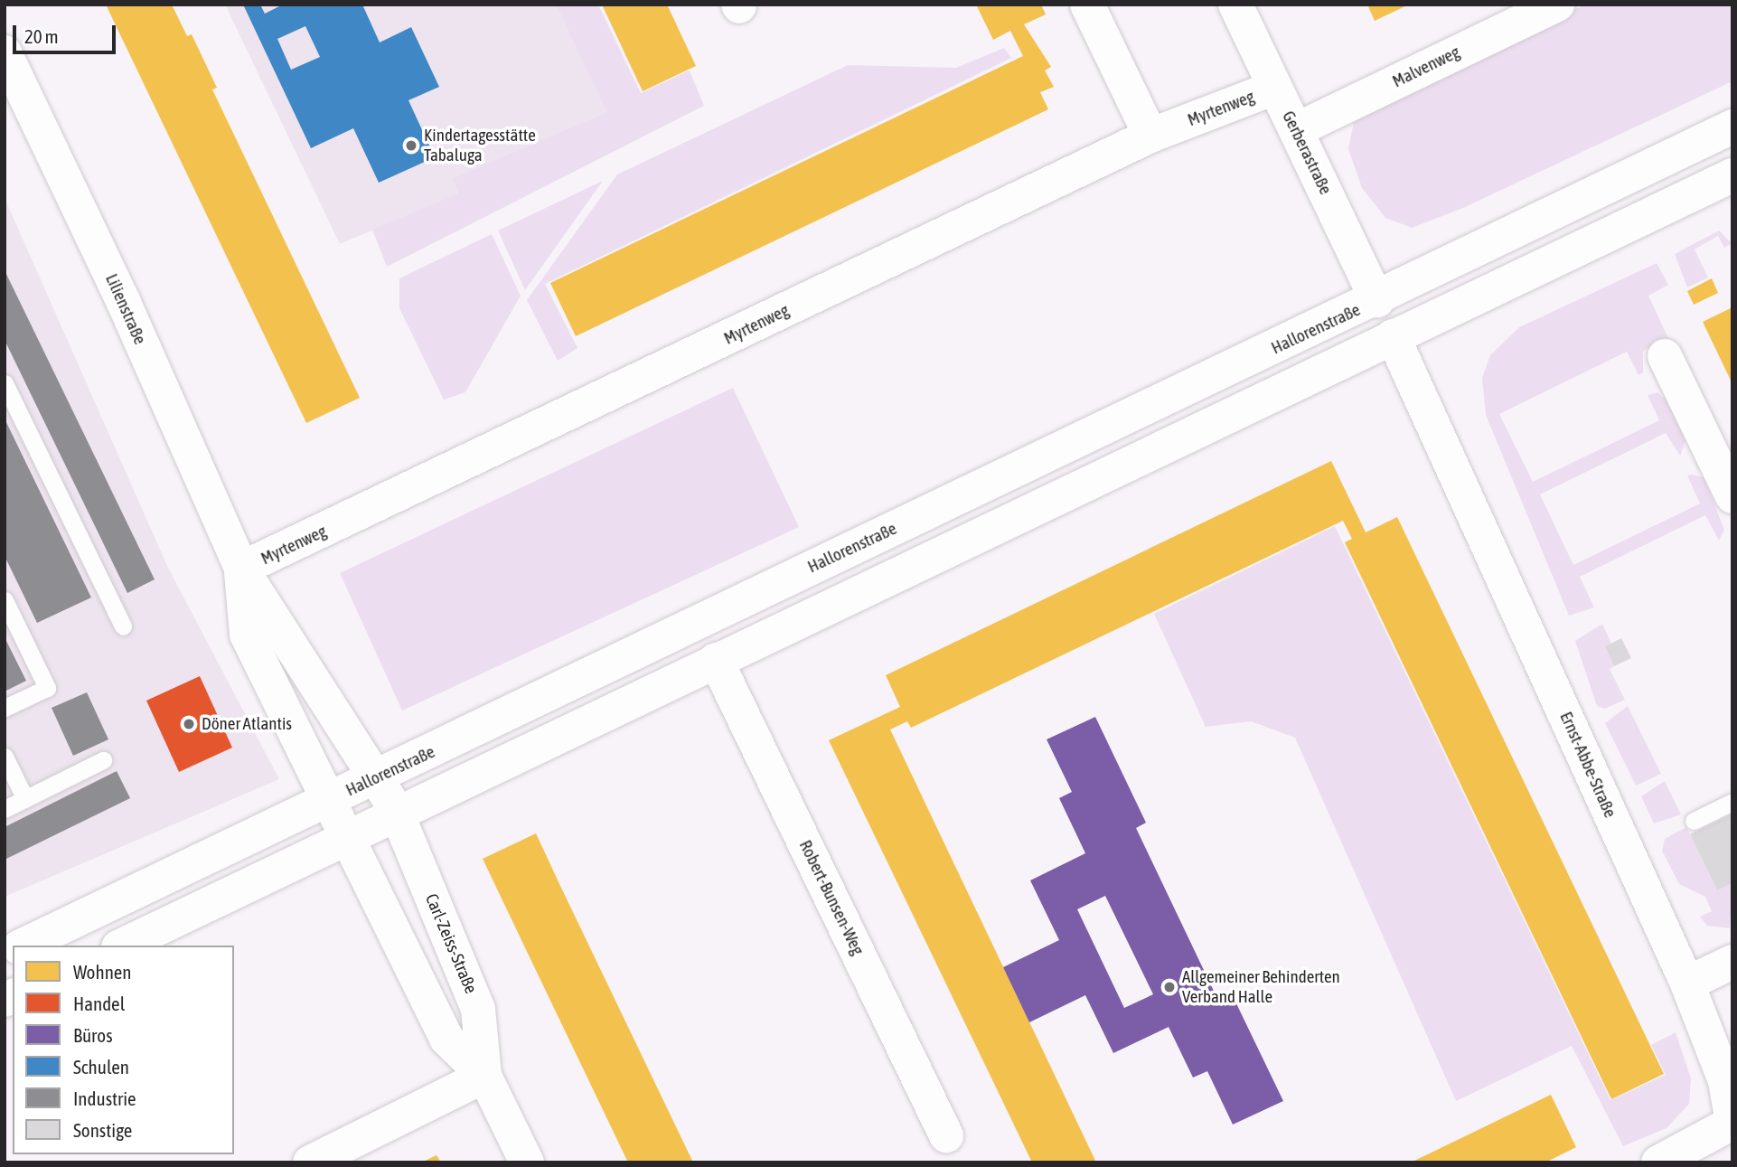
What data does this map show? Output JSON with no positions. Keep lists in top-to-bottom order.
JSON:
{
  "streets": {
    "street": [
      "Malvenweg",
      "Myrtenweg",
      "Gerberastraße",
      "Lilienstraße",
      "Hallorenstraße",
      "Ernst-Abbe-Straße",
      "Robert-Bunsen-Weg",
      "Carl-Zeiss-Straße"
    ]
  },
  "crossings": [
    ["Malvenweg", "Gerberastraße"],
    ["Myrtenweg", "Gerberastraße"],
    ["Myrtenweg", "Lilienstraße"],
    ["Gerberastraße", "Hallorenstraße"],
    ["Lilienstraße", "Hallorenstraße"],
    ["Lilienstraße", "Carl-Zeiss-Straße"],
    ["Hallorenstraße", "Ernst-Abbe-Straße"],
    ["Hallorenstraße", "Carl-Zeiss-Straße"]
  ],
  "places": ["Kindertagesstätte Tabaluga", "Döner Atlantis", "Allgemeiner Behinderten Verband Halle"],
  "legend": [
    "Wohnen",
    "Handel",
    "Büros",
    "Schulen",
    "Industrie",
    "Sonstige"
  ],
  "scale_bar": "20 m"
}
